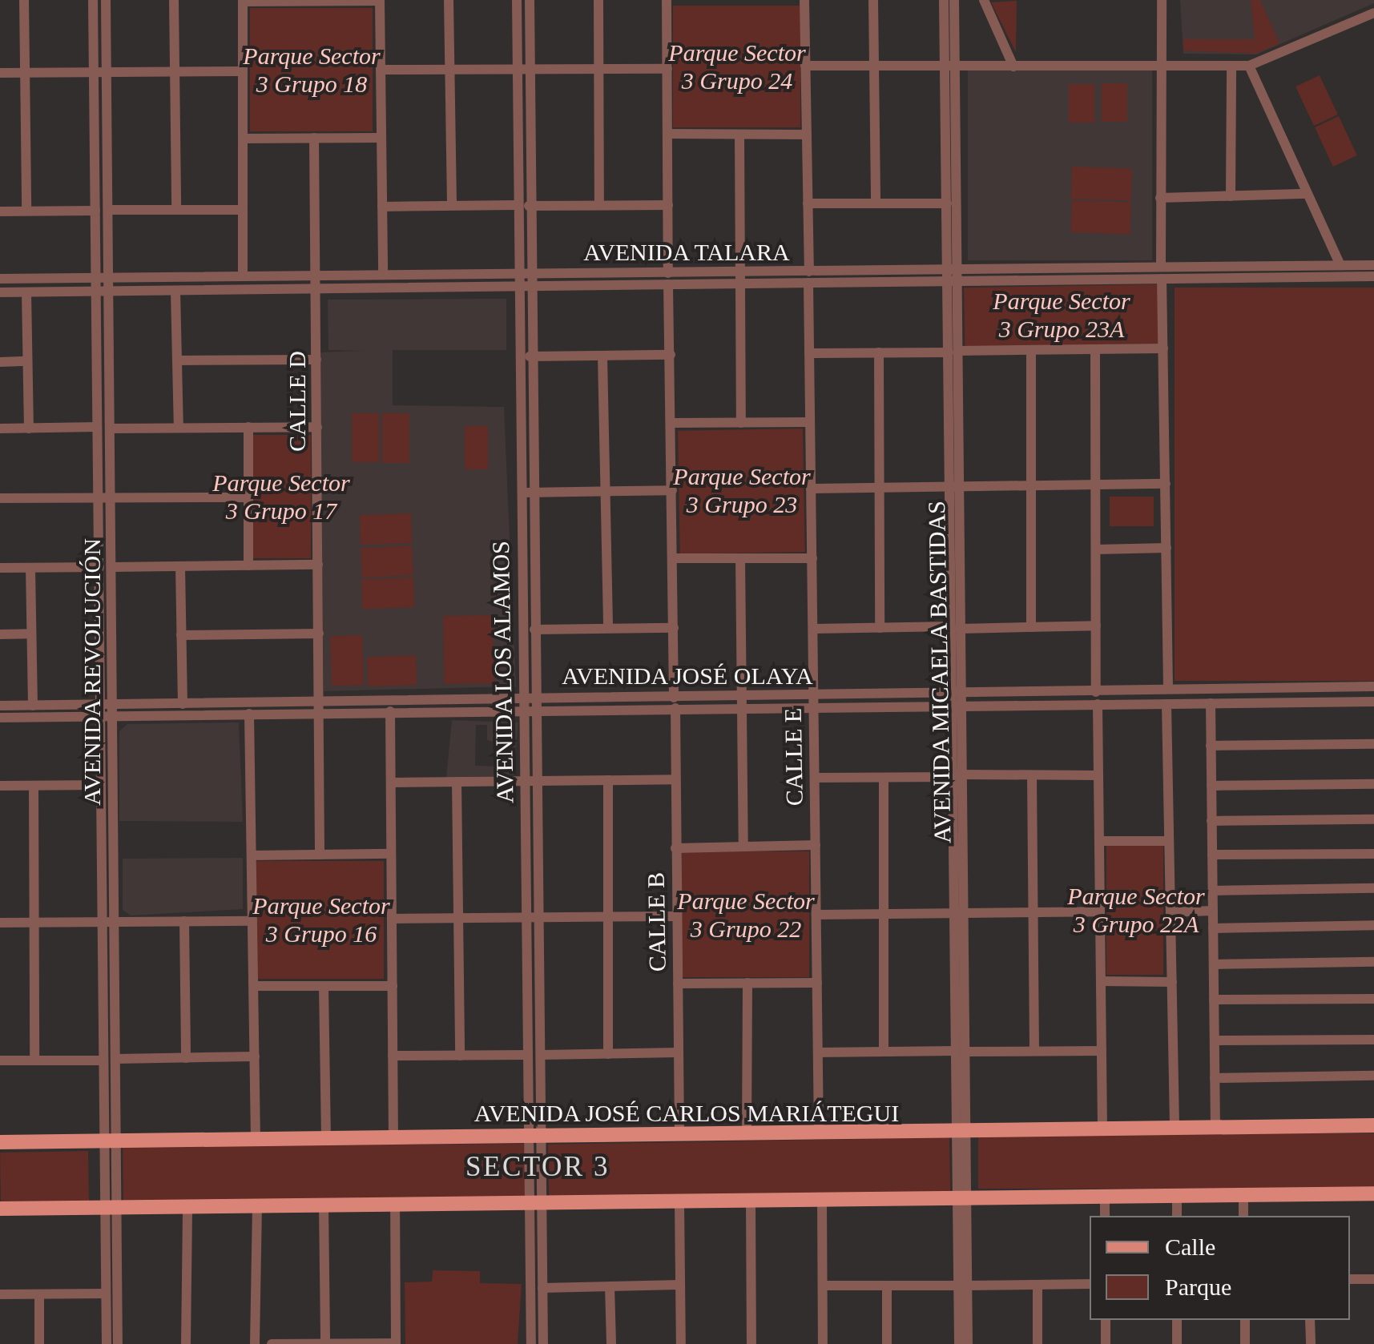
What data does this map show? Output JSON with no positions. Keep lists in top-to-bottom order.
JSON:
{
  "streets": {
    "main road": ["AVENIDA JOSÉ CARLOS MARIÁTEGUI"],
    "street": [
      "AVENIDA TALARA",
      "CALLE D",
      "AVENIDA REVOLUCIÓN",
      "AVENIDA LOS ALAMOS",
      "AVENIDA MICAELA BASTIDAS",
      "AVENIDA JOSÉ OLAYA",
      "CALLE E",
      "CALLE B"
    ]
  },
  "crossings": [
    ["AVENIDA TALARA", "CALLE D"],
    ["AVENIDA TALARA", "AVENIDA REVOLUCIÓN"],
    ["AVENIDA TALARA", "AVENIDA LOS ALAMOS"],
    ["AVENIDA TALARA", "AVENIDA MICAELA BASTIDAS"],
    ["AVENIDA TALARA", "CALLE E"],
    ["AVENIDA TALARA", "CALLE B"],
    ["CALLE D", "AVENIDA JOSÉ OLAYA"],
    ["AVENIDA REVOLUCIÓN", "AVENIDA JOSÉ OLAYA"],
    ["AVENIDA REVOLUCIÓN", "AVENIDA JOSÉ CARLOS MARIÁTEGUI"],
    ["AVENIDA LOS ALAMOS", "AVENIDA JOSÉ OLAYA"],
    ["AVENIDA LOS ALAMOS", "AVENIDA JOSÉ CARLOS MARIÁTEGUI"],
    ["AVENIDA MICAELA BASTIDAS", "AVENIDA JOSÉ OLAYA"],
    ["AVENIDA MICAELA BASTIDAS", "AVENIDA JOSÉ CARLOS MARIÁTEGUI"],
    ["AVENIDA JOSÉ OLAYA", "CALLE E"],
    ["AVENIDA JOSÉ OLAYA", "CALLE B"],
    ["CALLE E", "AVENIDA JOSÉ CARLOS MARIÁTEGUI"],
    ["CALLE B", "AVENIDA JOSÉ CARLOS MARIÁTEGUI"]
  ],
  "districts": ["SECTOR 3"],
  "parks": [
    "Parque Sector 3 Grupo 24",
    "Parque Sector 3 Grupo 18",
    "Parque Sector 3 Grupo 23A",
    "Parque Sector 3 Grupo 23",
    "Parque Sector 3 Grupo 17",
    "Parque Sector 3 Grupo 22A",
    "Parque Sector 3 Grupo 22",
    "Parque Sector 3 Grupo 16"
  ],
  "legend": ["Calle", "Parque"]
}
